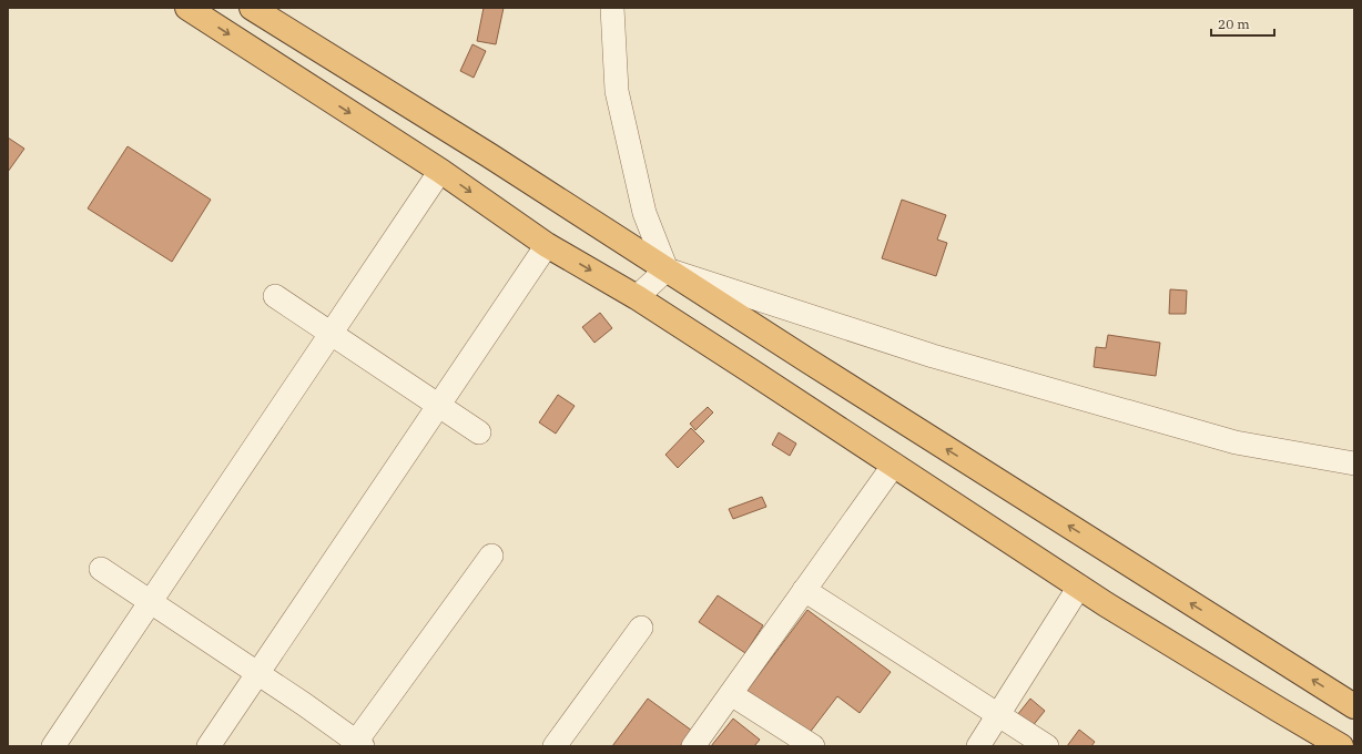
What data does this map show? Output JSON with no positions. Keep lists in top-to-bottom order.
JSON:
{
  "scale_bar": "20 m"
}
